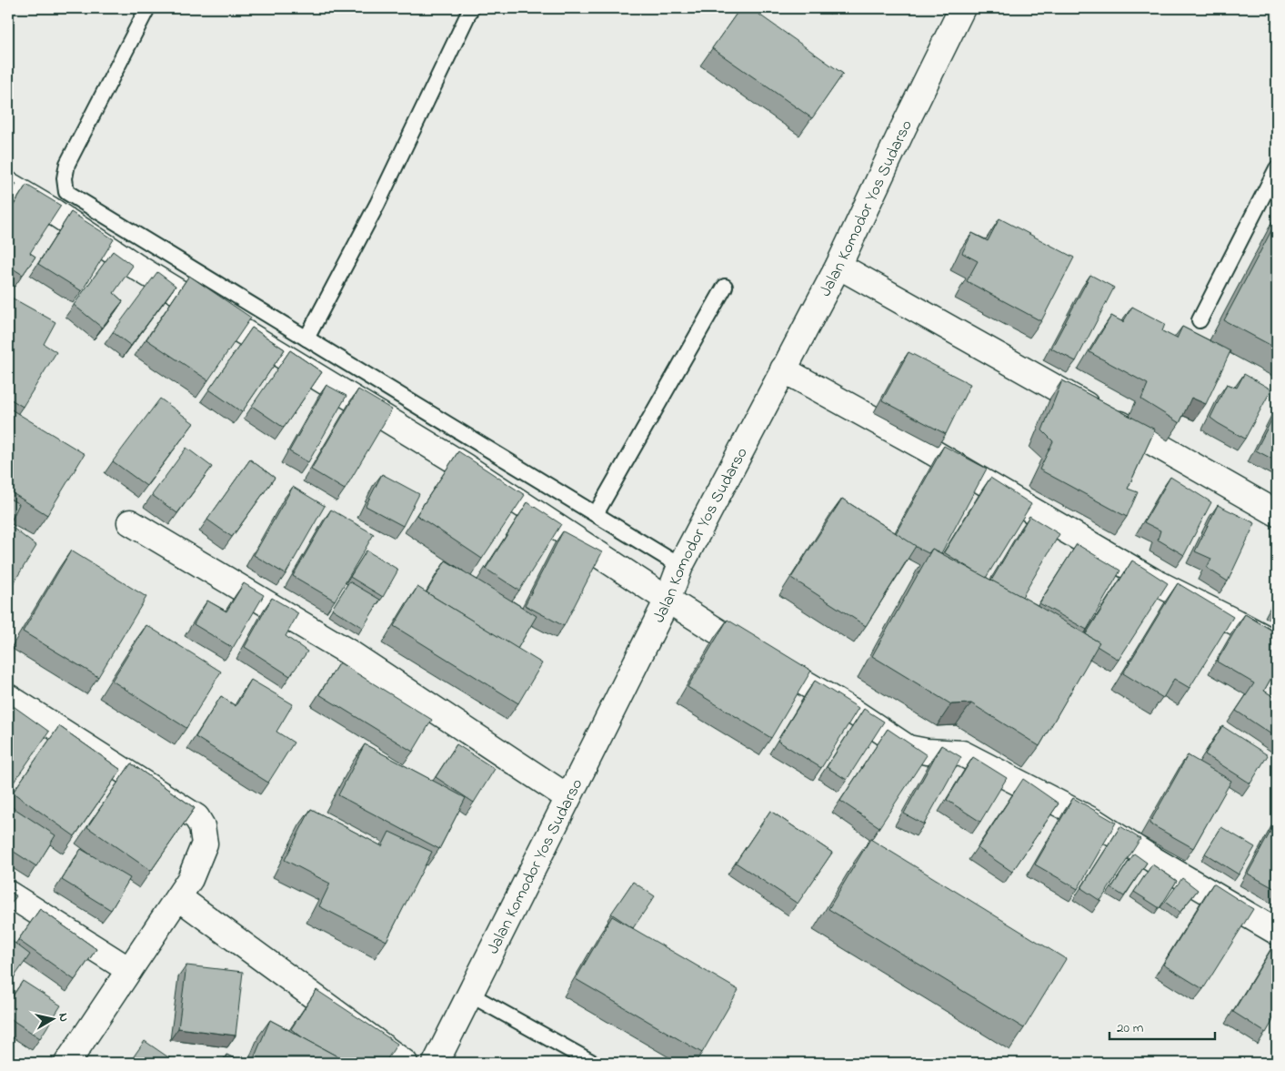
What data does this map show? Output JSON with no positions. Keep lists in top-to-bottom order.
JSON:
{
  "streets": {
    "street": ["Jalan Komodor Yos Sudarso"]
  },
  "scale_bar": "20 m",
  "north": "right"
}
